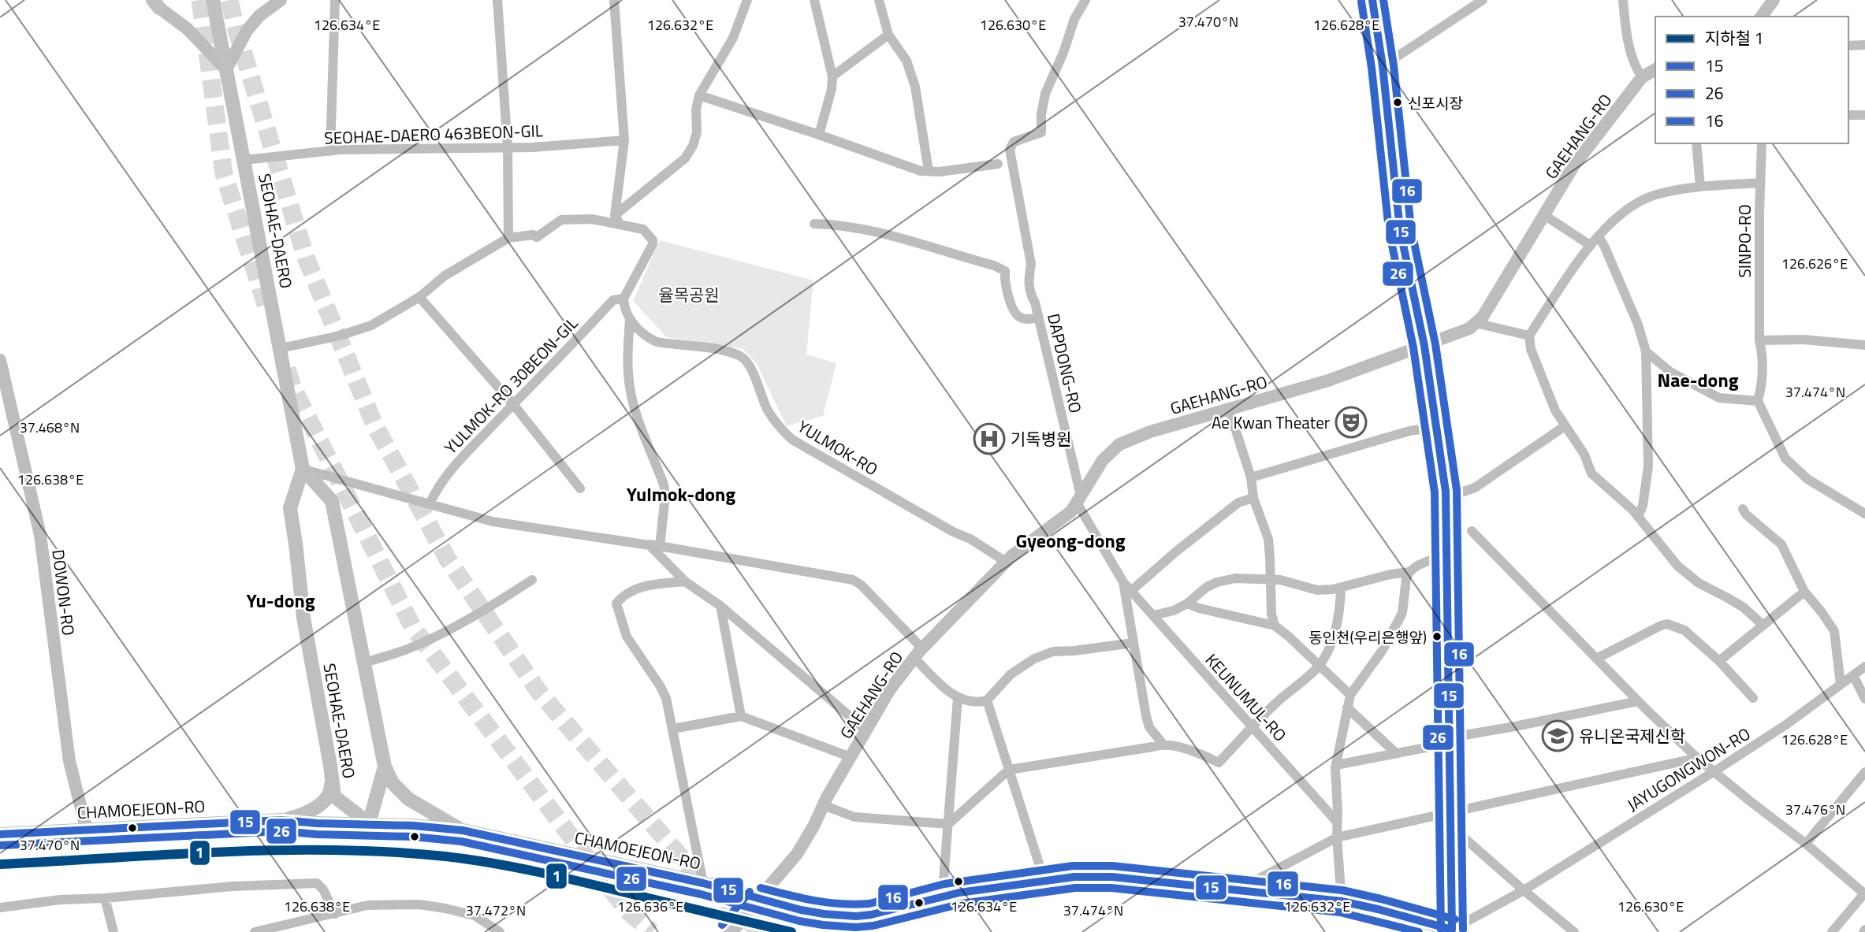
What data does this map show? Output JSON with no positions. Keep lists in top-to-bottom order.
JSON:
{
  "streets": {
    "main road": ["SEOHAE-DAERO", "CHAMOEJEON-RO"],
    "street": [
      "SEOHAE-DAERO 463BEON-GIL",
      "GAEHANG-RO",
      "SINPO-RO",
      "DAPDONG-RO",
      "YULMOK-RO 30BEON-GIL",
      "YULMOK-RO",
      "DOWON-RO",
      "KEUNUMUL-RO",
      "JAYUGONGWON-RO"
    ]
  },
  "crossings": [
    ["SEOHAE-DAERO 463BEON-GIL", "SEOHAE-DAERO"],
    ["GAEHANG-RO", "DAPDONG-RO"],
    ["GAEHANG-RO", "YULMOK-RO"],
    ["GAEHANG-RO", "KEUNUMUL-RO"],
    ["GAEHANG-RO", "CHAMOEJEON-RO"],
    ["SEOHAE-DAERO", "CHAMOEJEON-RO"],
    ["DAPDONG-RO", "KEUNUMUL-RO"],
    ["YULMOK-RO 30BEON-GIL", "YULMOK-RO"],
    ["DOWON-RO", "CHAMOEJEON-RO"],
    ["JAYUGONGWON-RO", "CHAMOEJEON-RO"]
  ],
  "districts": [
    "Nae-dong",
    "Yulmok-dong",
    "Gyeong-dong",
    "Yu-dong"
  ],
  "parks": ["율목공원"],
  "places": {
    "other": ["신포시장", "동인천(우리은행앞)"],
    "theatre": ["Ae Kwan Theater"],
    "hospital": ["기독병원"],
    "school or university": ["유니온국제신학"]
  },
  "lines": [
    "transit line 15",
    "transit line 16",
    "transit line 26",
    "metro line 1"
  ],
  "legend": [
    "지하철 1",
    "15",
    "26",
    "16"
  ],
  "coordinates": [
    "37.470°N",
    "126.634°E",
    "126.632°E",
    "126.630°E",
    "126.628°E",
    "126.626°E",
    "37.474°N",
    "37.468°N",
    "126.638°E",
    "37.476°N",
    "126.636°E",
    "37.472°N"
  ]
}
